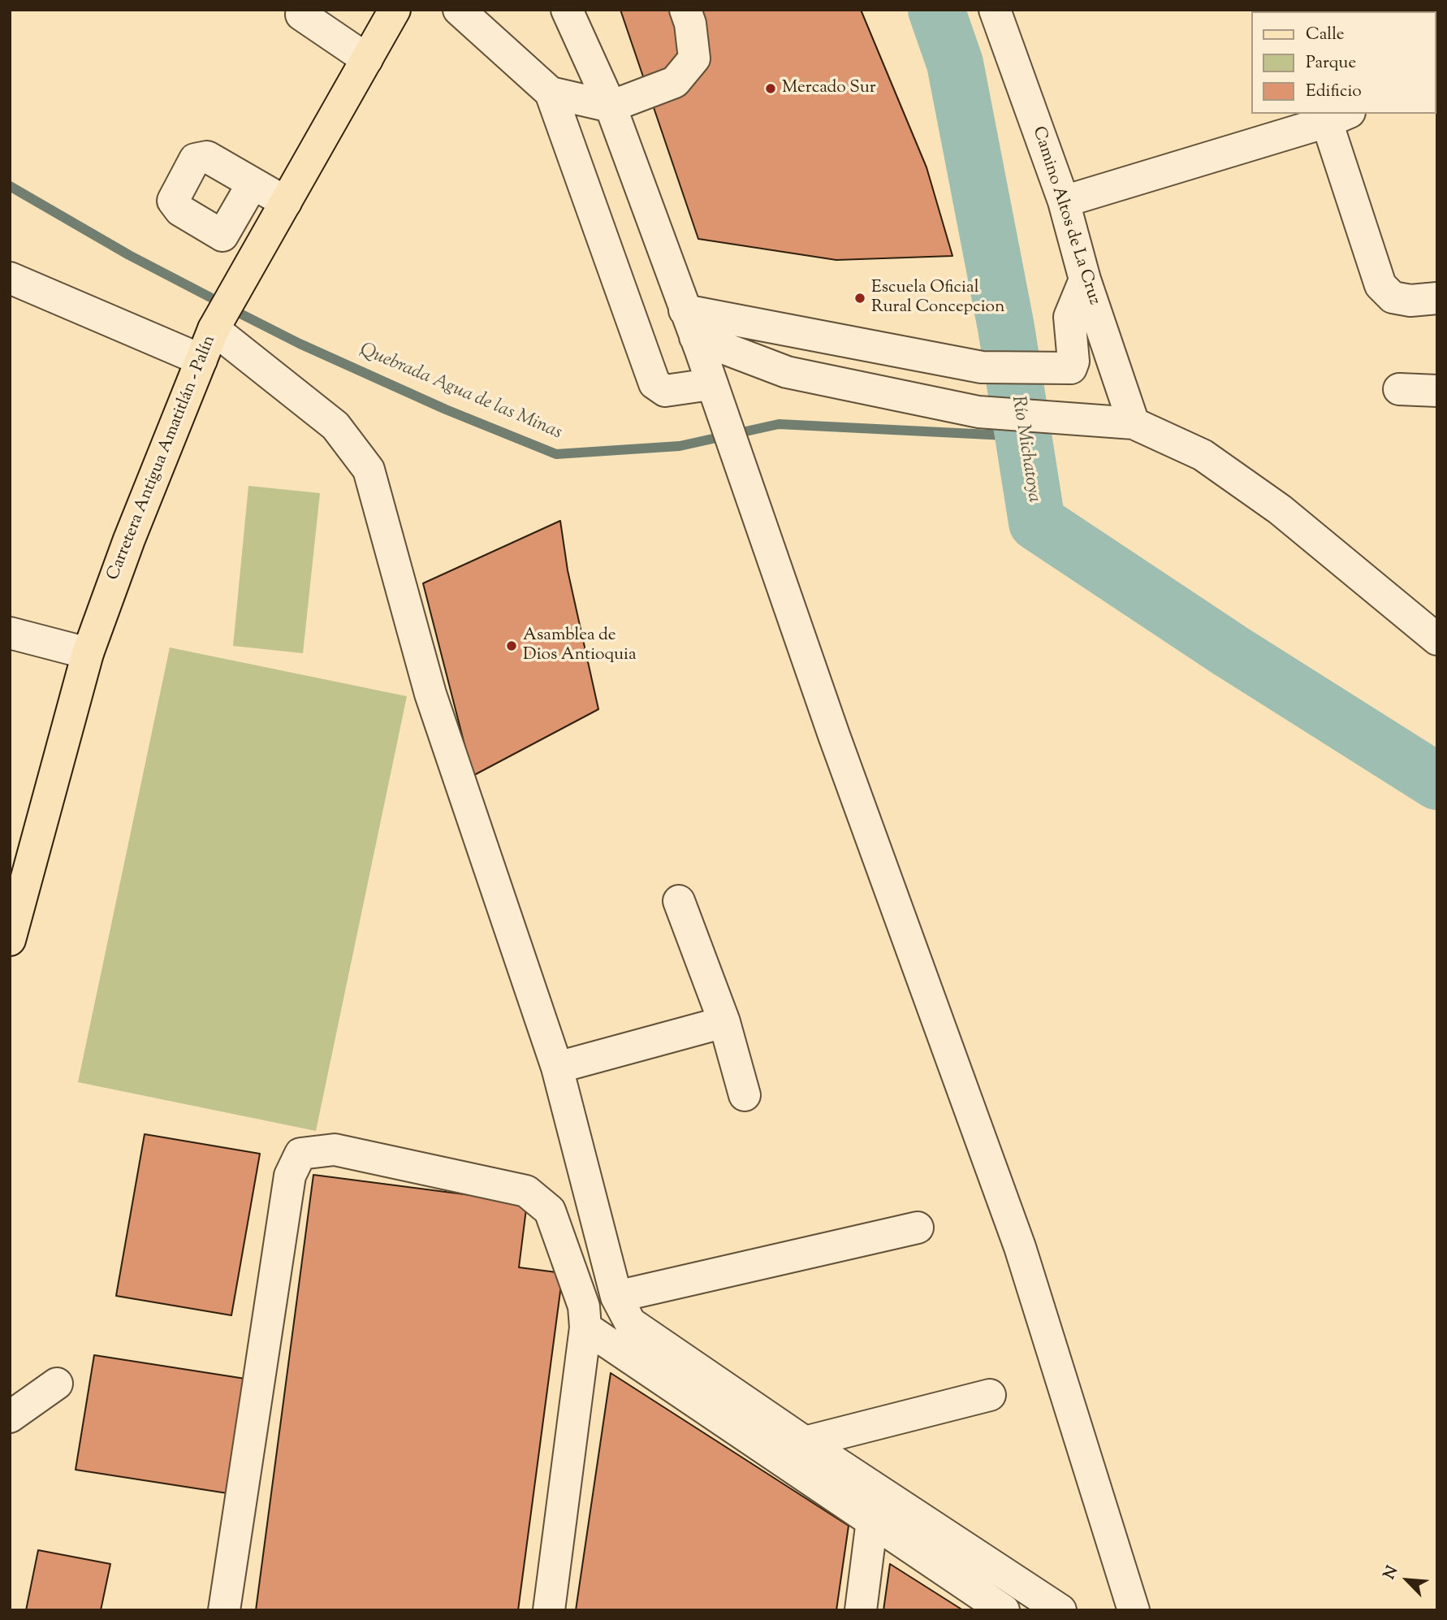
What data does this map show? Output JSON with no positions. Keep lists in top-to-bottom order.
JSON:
{
  "streets": {
    "main road": ["Carretera Antigua Amatitlán - Palín"],
    "street": ["Camino Altos de La Cruz"]
  },
  "water": ["Quebrada Agua de las Minas", "Río Michatoya"],
  "places": ["Mercado Sur", "Escuela Oficial Rural Concepcion", "Asamblea de Dios Antioquia"],
  "legend": ["Calle", "Parque", "Edificio"],
  "north": "top left"
}
